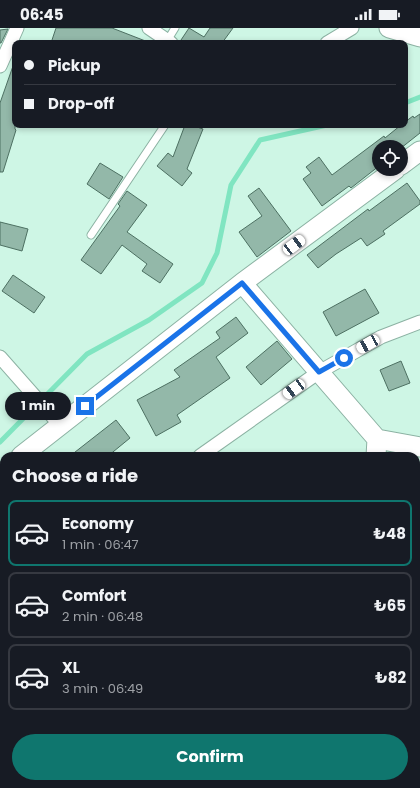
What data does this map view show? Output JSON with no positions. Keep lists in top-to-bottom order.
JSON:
{
  "page": {
    "status": "06:45",
    "banner": ["Pickup", "Drop-off"],
    "bubble": "1 min",
    "heading": "Choose a ride",
    "list": [
      {
        "name": "Economy",
        "note": "1 min · 06:47",
        "value": "₺48"
      },
      {
        "name": "Comfort",
        "note": "2 min · 06:48",
        "value": "₺65"
      },
      {
        "name": "XL",
        "note": "3 min · 06:49",
        "value": "₺82"
      }
    ],
    "buttons": "Confirm"
  }
}
